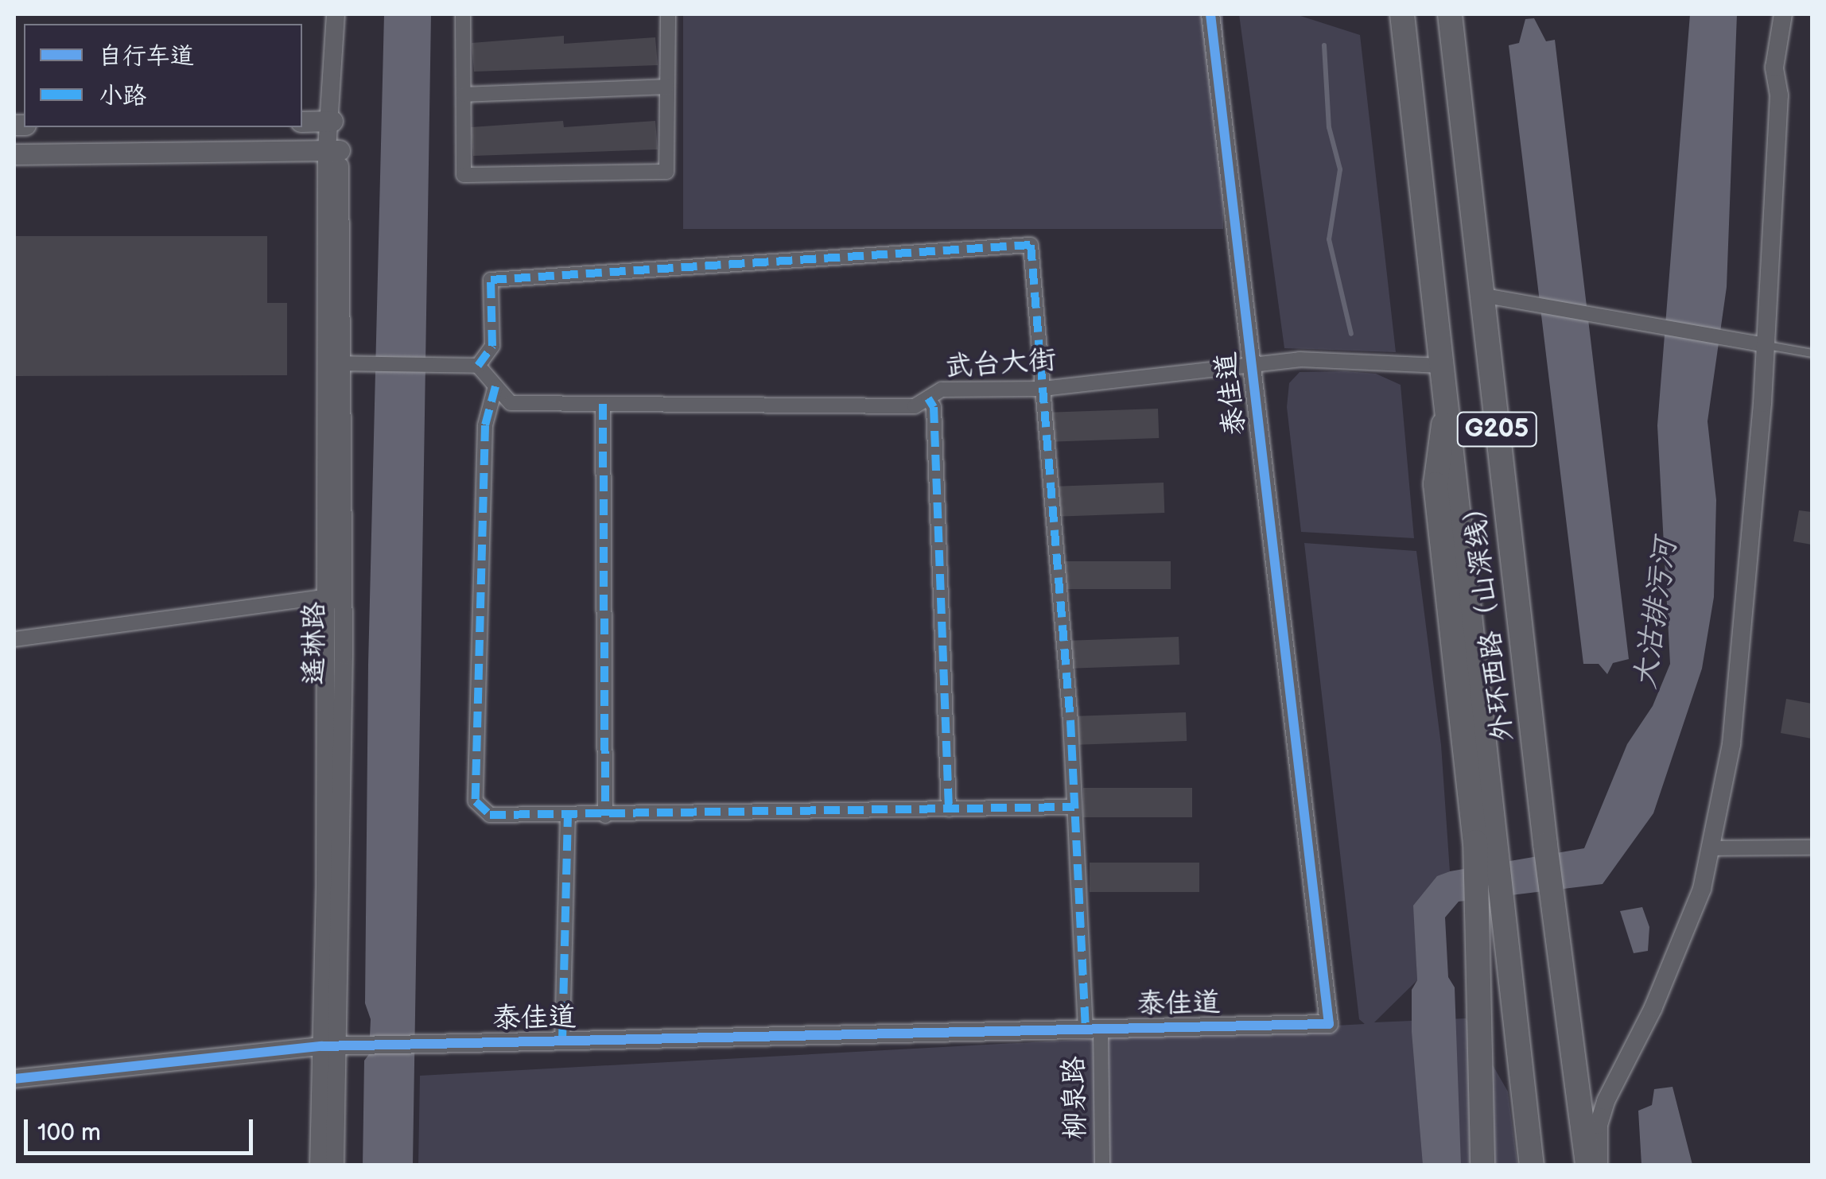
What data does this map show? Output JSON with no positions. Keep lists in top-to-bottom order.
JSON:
{
  "streets": {
    "highway": ["G205", "外环西路（山深线）"],
    "street": [
      "武台大街",
      "泰佳道",
      "遥琳路",
      "柳泉路"
    ]
  },
  "crossings": [
    ["武台大街", "泰佳道"],
    ["武台大街", "外环西路（山深线）"],
    ["武台大街", "柳泉路"],
    ["泰佳道", "遥琳路"],
    ["泰佳道", "柳泉路"]
  ],
  "water": ["大沽排污河"],
  "legend": ["自行车道", "小路"],
  "scale_bar": "100 m"
}
